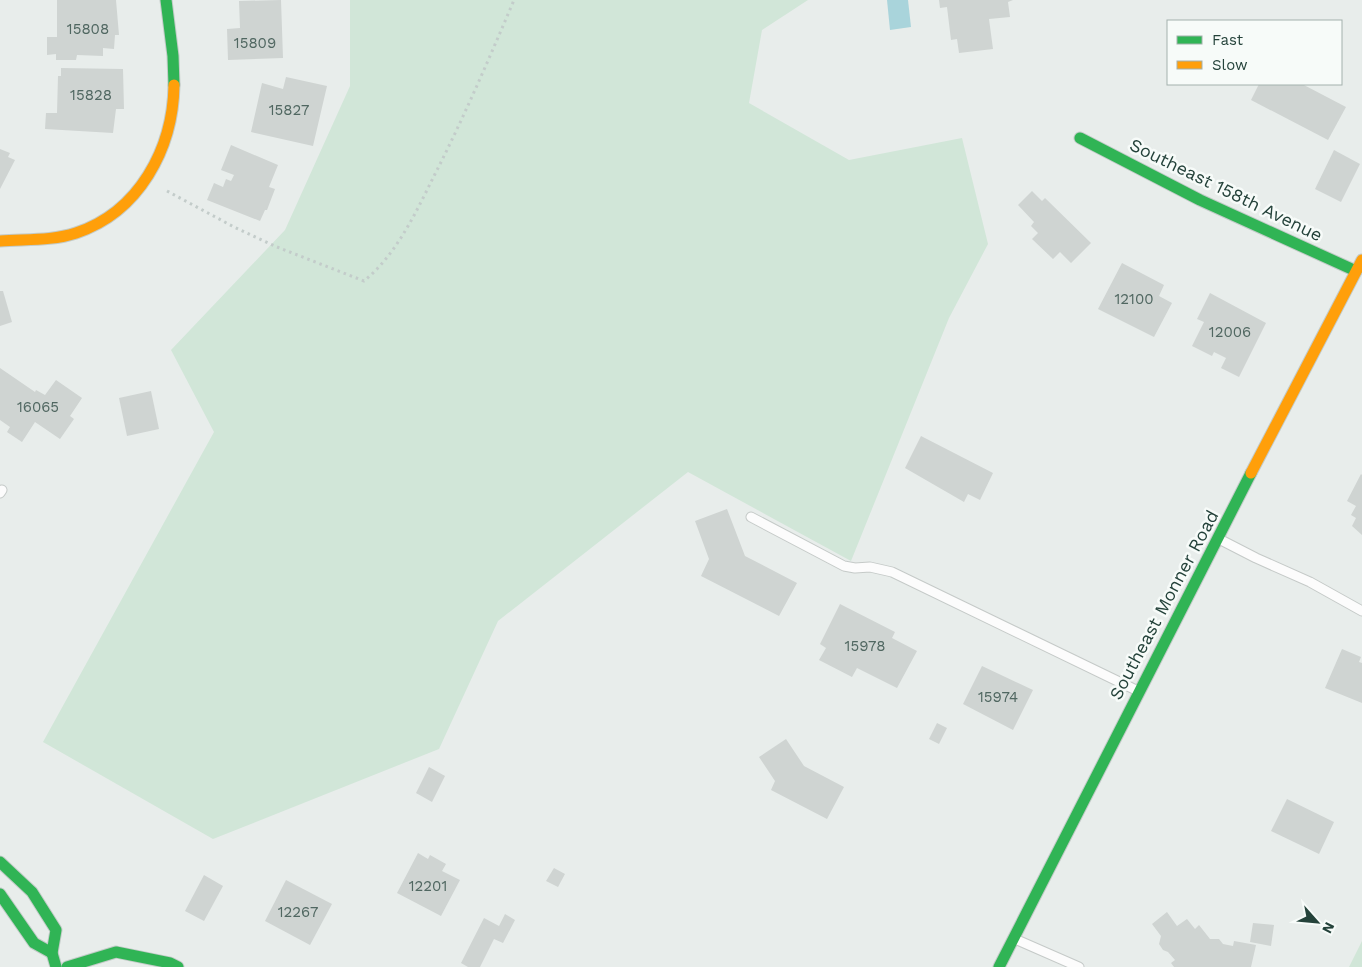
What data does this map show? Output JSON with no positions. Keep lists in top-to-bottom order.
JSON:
{
  "streets": {
    "street": ["Southeast 158th Avenue", "Southeast Monner Road"]
  },
  "crossings": [
    ["Southeast 158th Avenue", "Southeast Monner Road"]
  ],
  "house_numbers": [
    "15808",
    "15809",
    "15828",
    "15827",
    "12100",
    "12006",
    "16065",
    "15978",
    "15974",
    "12201",
    "12267"
  ],
  "legend": ["Fast", "Slow"],
  "north": "bottom right"
}
